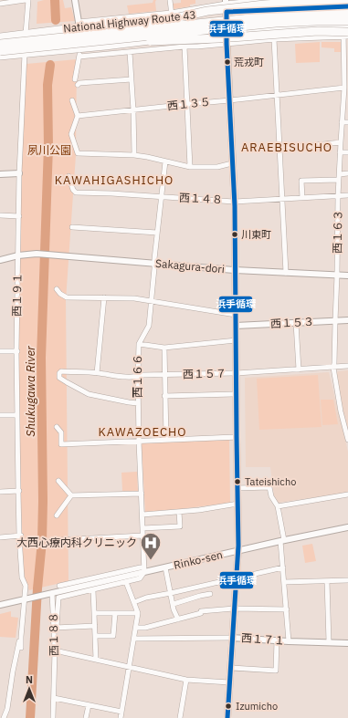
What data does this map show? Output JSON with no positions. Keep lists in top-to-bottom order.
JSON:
{
  "streets": {
    "highway": ["National Highway Route 43"],
    "street": [
      "西１３５",
      "西１４８",
      "西１６３",
      "Sakagura-dori",
      "西１９１",
      "西１５３",
      "西１５７",
      "西１６６",
      "Rinko-sen",
      "西１８８",
      "西１７１"
    ]
  },
  "crossings": [
    ["National Highway Route 43", "西１６３"],
    ["National Highway Route 43", "西１９１"],
    ["西１３５", "西１６３"],
    ["西１４８", "西１６３"],
    ["西１４８", "西１６６"],
    ["西１６３", "Sakagura-dori"],
    ["西１６３", "西１５３"],
    ["西１６３", "西１５７"],
    ["Sakagura-dori", "西１９１"],
    ["Sakagura-dori", "西１６６"],
    ["西１９１", "Rinko-sen"],
    ["西１５７", "西１６６"],
    ["西１６６", "Rinko-sen"],
    ["Rinko-sen", "西１８８"]
  ],
  "districts": ["ARAEBISUCHO", "KAWAHIGASHICHO", "KAWAZOECHO"],
  "water": ["Shukugawa River"],
  "parks": ["夙川公園"],
  "places": {
    "other": [
      "荒戎町",
      "川東町",
      "Tateishicho",
      "Izumicho"
    ],
    "hospital": ["大西心療内科クリニック"]
  },
  "lines": ["transit line 浜手循環"],
  "north": "top"
}
